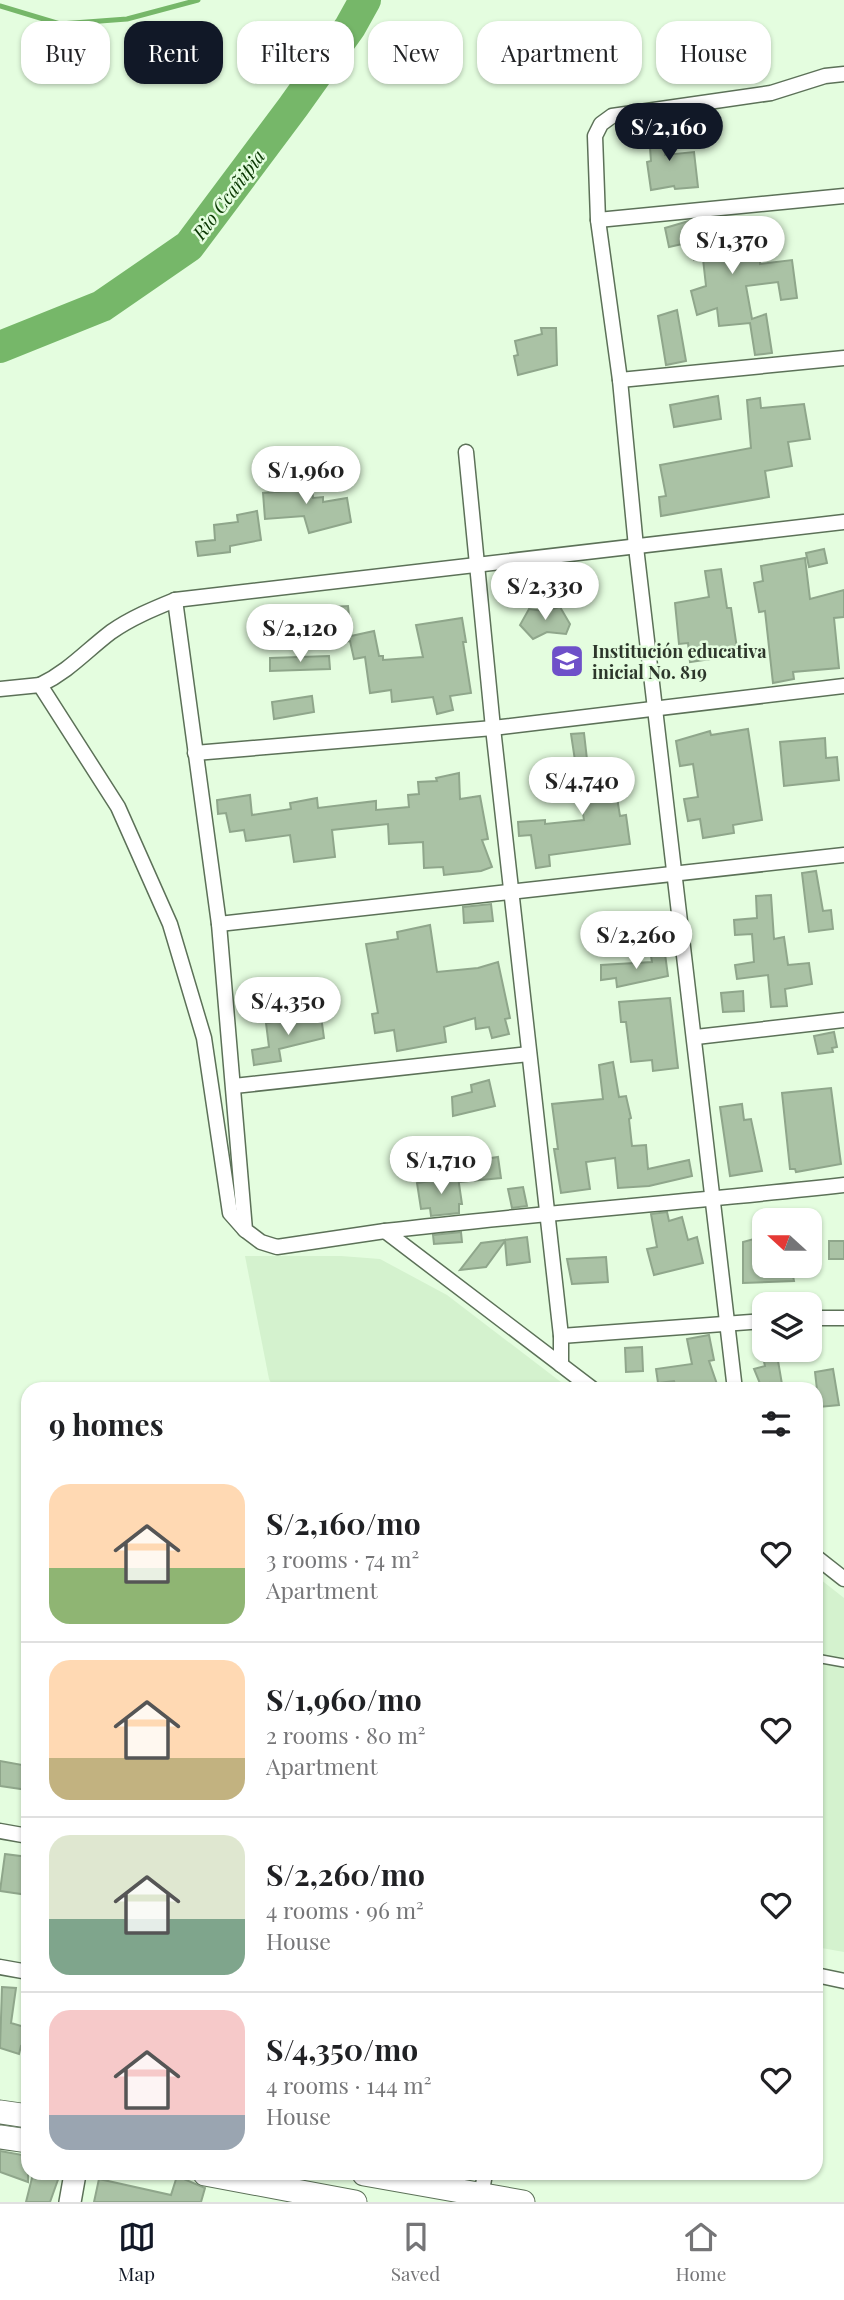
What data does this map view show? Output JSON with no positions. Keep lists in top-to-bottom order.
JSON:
{
  "water": ["Rio Ccañipia"],
  "places": {
    "school or university": ["Institución educativa inicial No. 819"]
  },
  "north": "left",
  "page": {
    "chip": [
      "Buy",
      "Rent",
      "Filters",
      "New",
      "Apartment",
      "House"
    ],
    "price": [
      "S/2,160",
      "S/1,370",
      "S/1,960",
      "S/2,330",
      "S/2,120",
      "S/4,740",
      "S/2,260",
      "S/4,350",
      "S/1,710"
    ],
    "heading": "9 homes",
    "list": [
      {
        "name": "S/2,160/mo",
        "note": "3 rooms · 74 m² · Apartment"
      },
      {
        "name": "S/1,960/mo",
        "note": "2 rooms · 80 m² · Apartment"
      },
      {
        "name": "S/2,260/mo",
        "note": "4 rooms · 96 m² · House"
      },
      {
        "name": "S/4,350/mo",
        "note": "4 rooms · 144 m² · House"
      }
    ],
    "tabs": ["Map", "Saved", "Home"]
  }
}
